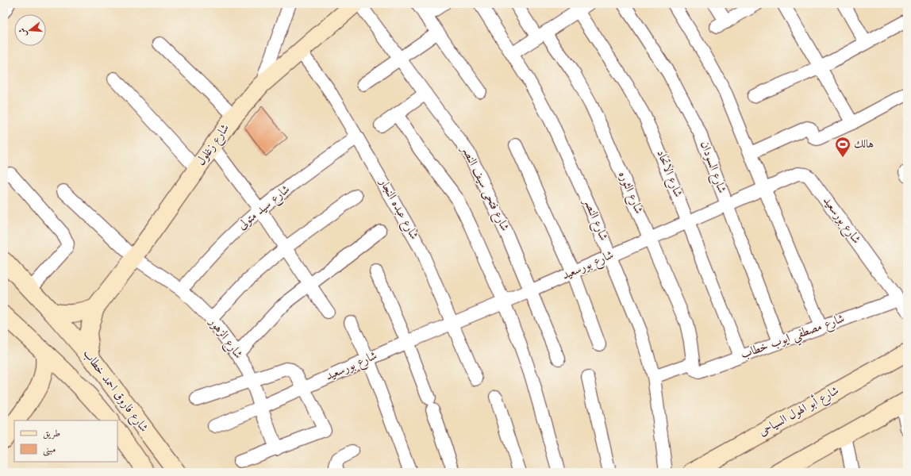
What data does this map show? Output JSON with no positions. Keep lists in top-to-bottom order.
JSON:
{
  "streets": {
    "main road": ["شارع زغلول", "شارع فاروق احمد خطاب", "شارع أبو الهول السياحى"],
    "street": [
      "شارع السودان",
      "شارع الاتحاد",
      "شارع فتحى سيف النصر",
      "شارع الثوره",
      "شارع سيد متولى",
      "شارع عبده النجار",
      "شارع النصر",
      "شارع بورسعيد",
      "شارع مصطفي ايوب خطاب",
      "شارع الزهور"
    ]
  },
  "crossings": [
    ["شارع زغلول", "شارع عبده النجار"],
    ["شارع زغلول", "شارع الزهور"],
    ["شارع زغلول", "شارع فاروق احمد خطاب"],
    ["شارع السودان", "شارع بورسعيد"],
    ["شارع السودان", "شارع مصطفي ايوب خطاب"],
    ["شارع الاتحاد", "شارع بورسعيد"],
    ["شارع الاتحاد", "شارع مصطفي ايوب خطاب"],
    ["شارع فتحى سيف النصر", "شارع بورسعيد"],
    ["شارع الثوره", "شارع بورسعيد"],
    ["شارع الثوره", "شارع مصطفي ايوب خطاب"],
    ["شارع سيد متولى", "شارع عبده النجار"],
    ["شارع سيد متولى", "شارع الزهور"],
    ["شارع عبده النجار", "شارع بورسعيد"],
    ["شارع النصر", "شارع بورسعيد"],
    ["شارع بورسعيد", "شارع مصطفي ايوب خطاب"],
    ["شارع بورسعيد", "شارع الزهور"]
  ],
  "places": {
    "sports": ["هالك"]
  },
  "legend": ["طريق", "مبنى"],
  "north": "left"
}
